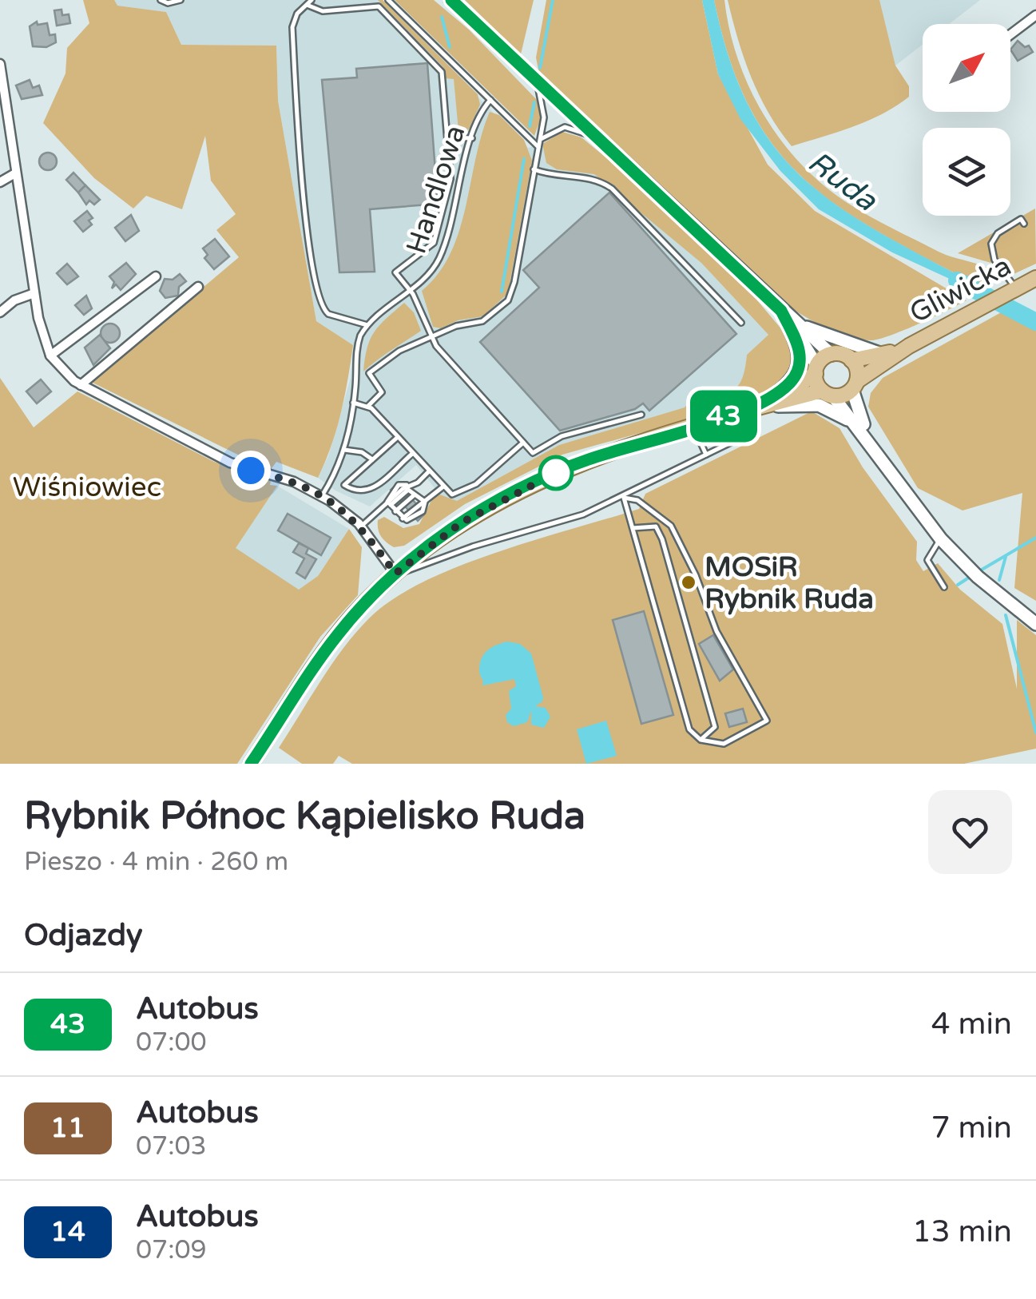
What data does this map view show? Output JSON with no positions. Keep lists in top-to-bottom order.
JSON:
{
  "streets": {
    "main road": ["Gliwicka"],
    "lane": ["Handlowa"]
  },
  "water": ["Ruda"],
  "parks": ["Wiśniowiec"],
  "places": ["MOSiR Rybnik Ruda"],
  "lines": ["bus line 43"],
  "north": "top right",
  "page": {
    "on_map": "43",
    "heading": [
      ["Rybnik Północ Kąpielisko Ruda", "Pieszo · 4 min · 260 m"],
      "Odjazdy"
    ],
    "list": [
      {
        "mark": "43",
        "name": "Autobus",
        "note": "07:00",
        "value": "4 min"
      },
      {
        "mark": "11",
        "name": "Autobus",
        "note": "07:03",
        "value": "7 min"
      },
      {
        "mark": "14",
        "name": "Autobus",
        "note": "07:09",
        "value": "13 min"
      }
    ]
  }
}
